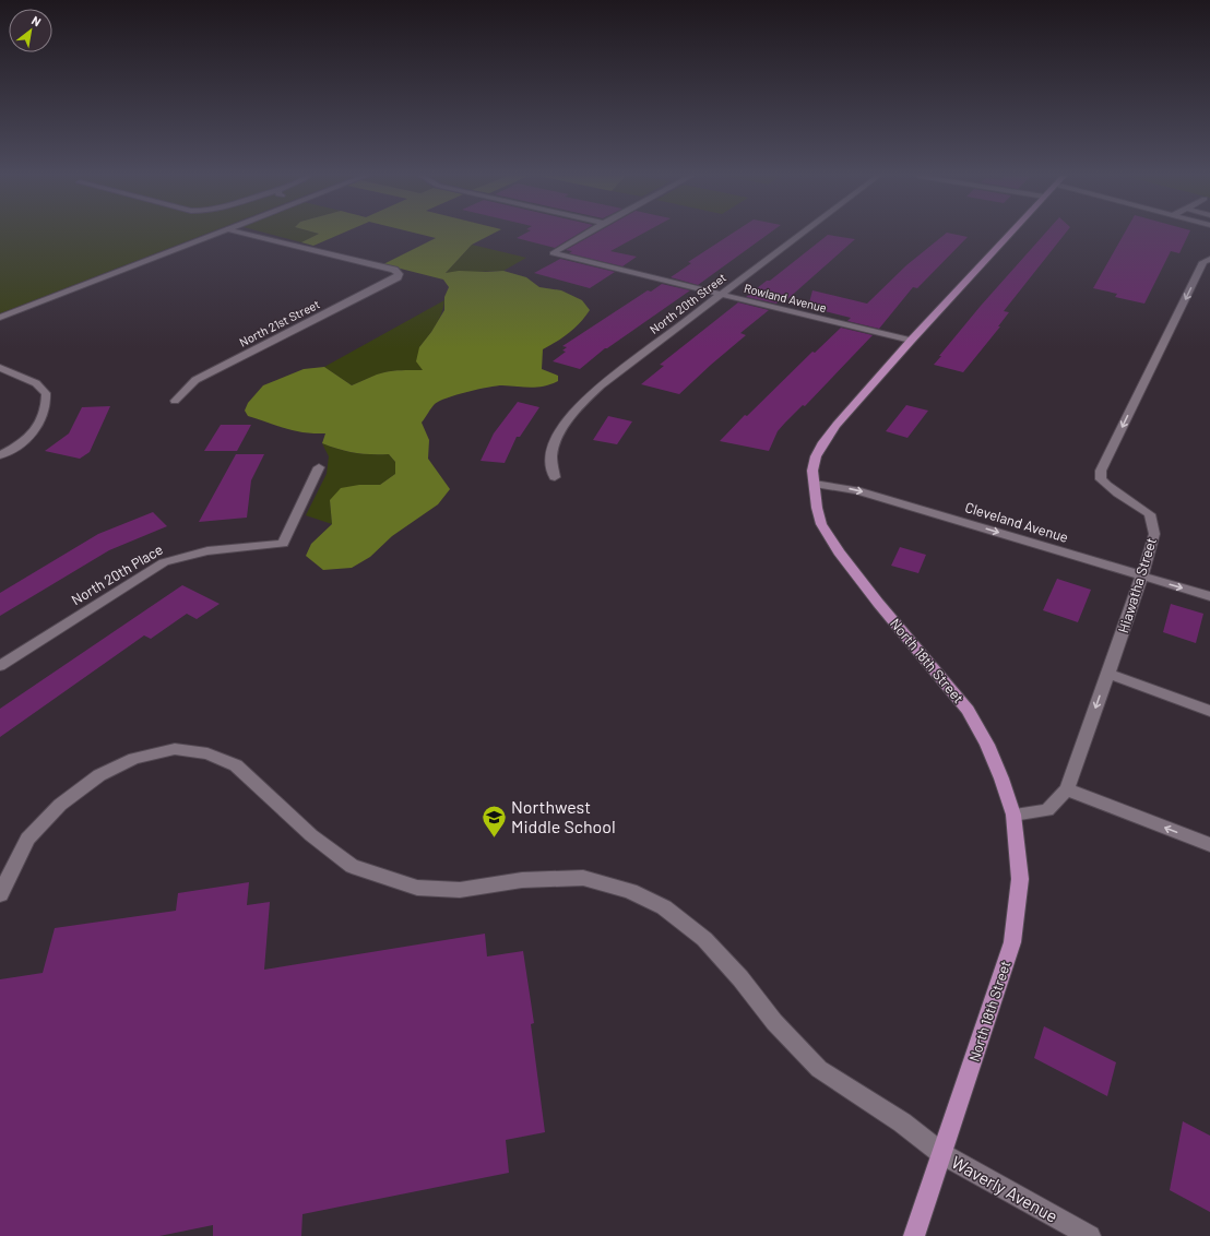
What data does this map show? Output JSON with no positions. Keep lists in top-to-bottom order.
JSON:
{
  "streets": {
    "main road": ["North 18th Street"],
    "street": [
      "Rowland Avenue",
      "North 20th Street",
      "North 21st Street",
      "Cleveland Avenue",
      "North 20th Place",
      "Hiawatha Street",
      "Waverly Avenue"
    ]
  },
  "crossings": [
    ["Rowland Avenue", "North 20th Street"],
    ["Rowland Avenue", "North 18th Street"],
    ["Cleveland Avenue", "Hiawatha Street"],
    ["Cleveland Avenue", "North 18th Street"],
    ["Hiawatha Street", "North 18th Street"],
    ["North 18th Street", "Waverly Avenue"]
  ],
  "one_way": ["Cleveland Avenue", "Hiawatha Street"],
  "places": {
    "school or university": ["Northwest Middle School"]
  },
  "north": "top right"
}
